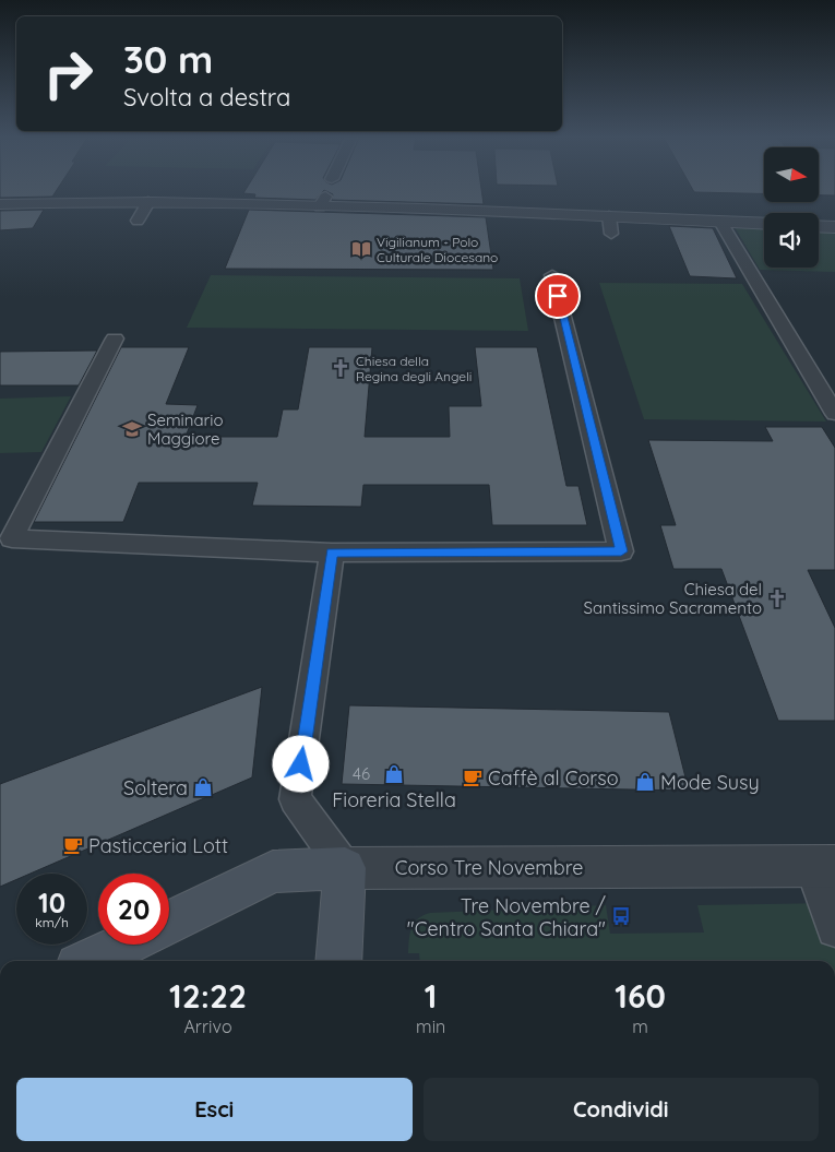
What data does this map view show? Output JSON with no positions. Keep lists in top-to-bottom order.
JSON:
{
  "streets": {
    "main road": ["Corso Tre Novembre"]
  },
  "places": {
    "library": ["Vigilianum - Polo Culturale Diocesano"],
    "church": ["Chiesa della Regina degli Angeli", "Chiesa del Santissimo Sacramento"],
    "school or university": ["Seminario Maggiore"],
    "shop": ["Fioreria Stella", "Mode Susy", "Soltera"],
    "cafe": ["Caffè al Corso", "Pasticceria Lott"],
    "bus stop": ["Tre Novembre / \"Centro Santa Chiara\""]
  },
  "house_numbers": ["46"],
  "north": "right",
  "page": {
    "turn": ["30 m", "Svolta a destra"],
    "speed": "10 km/h",
    "limit": "20",
    "eta": [
      "12:22",
      "Arrivo",
      "1",
      "min",
      "160",
      "m"
    ],
    "buttons": ["Esci", "Condividi"]
  }
}
